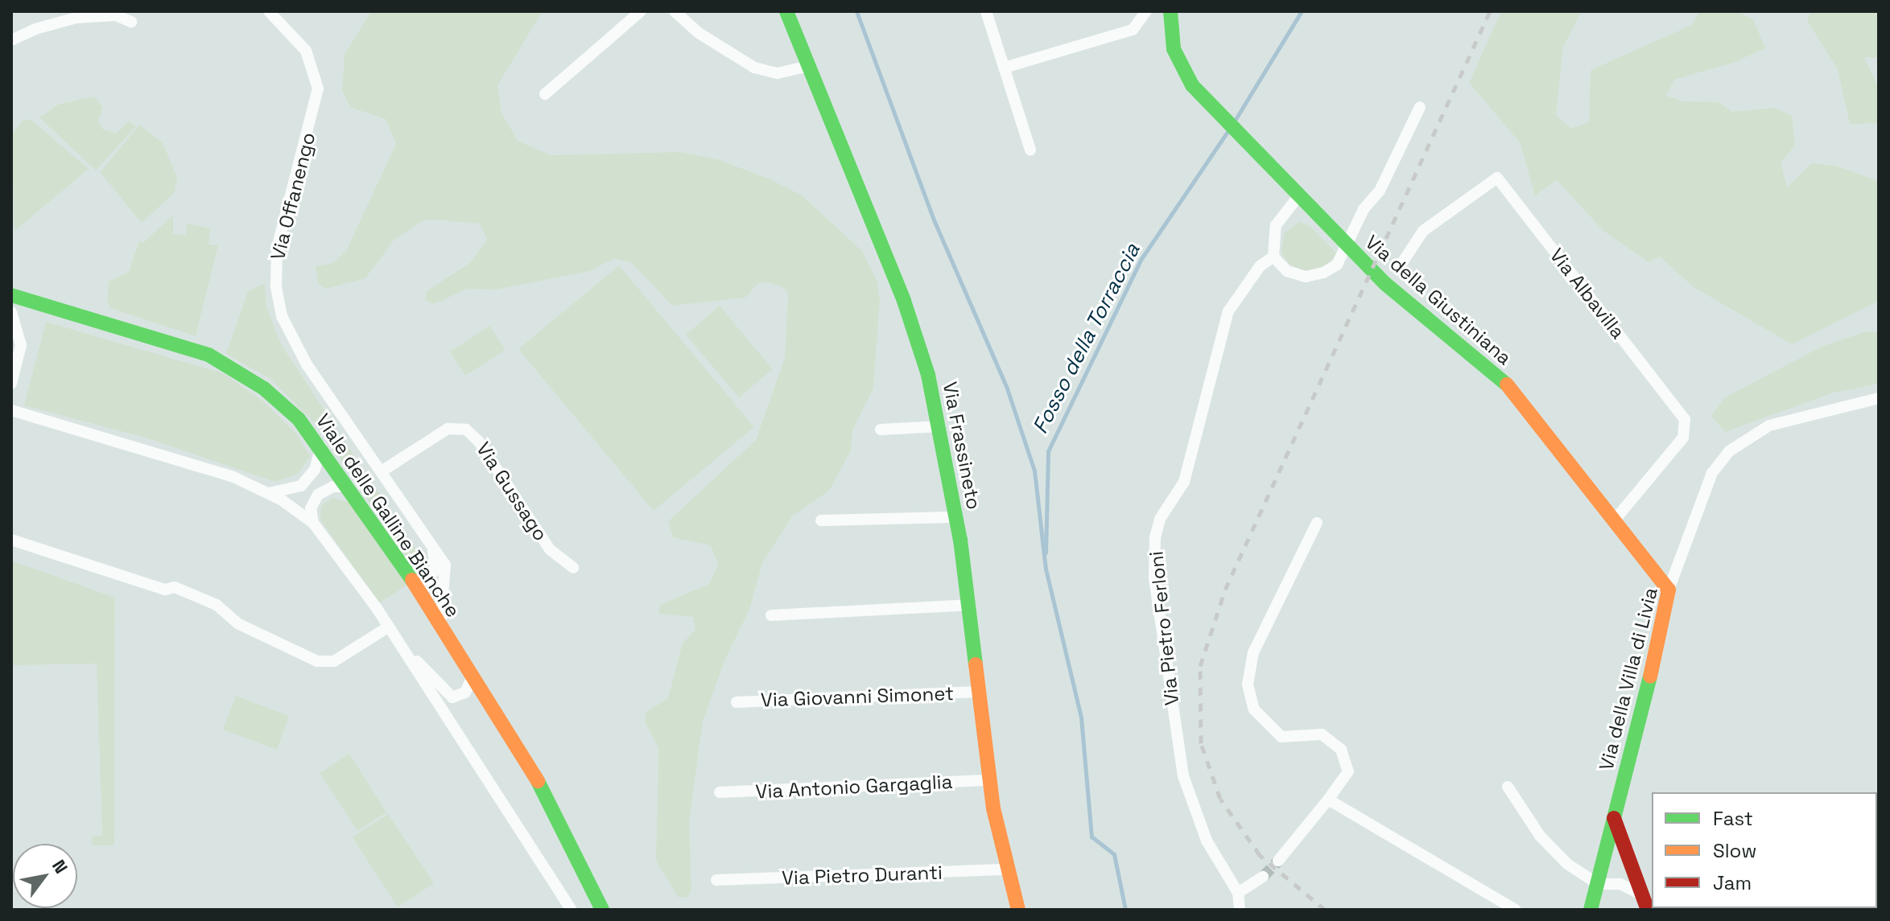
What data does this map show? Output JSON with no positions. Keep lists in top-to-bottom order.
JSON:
{
  "streets": {
    "street": [
      "Via Offanengo",
      "Via Albavilla",
      "Via della Giustiniana",
      "Via Frassineto",
      "Via Gussago",
      "Viale delle Galline Bianche",
      "Via Pietro Ferloni",
      "Via della Villa di Livia",
      "Via Giovanni Simonet",
      "Via Antonio Gargaglia",
      "Via Pietro Duranti"
    ]
  },
  "crossings": [
    ["Via Offanengo", "Via Gussago"],
    ["Via Offanengo", "Viale delle Galline Bianche"],
    ["Via Albavilla", "Via della Giustiniana"],
    ["Via della Giustiniana", "Via della Villa di Livia"],
    ["Via Frassineto", "Via Giovanni Simonet"],
    ["Via Frassineto", "Via Antonio Gargaglia"],
    ["Via Frassineto", "Via Pietro Duranti"]
  ],
  "water": ["Fosso della Torraccia"],
  "legend": ["Fast", "Slow", "Jam"],
  "north": "top right"
}
